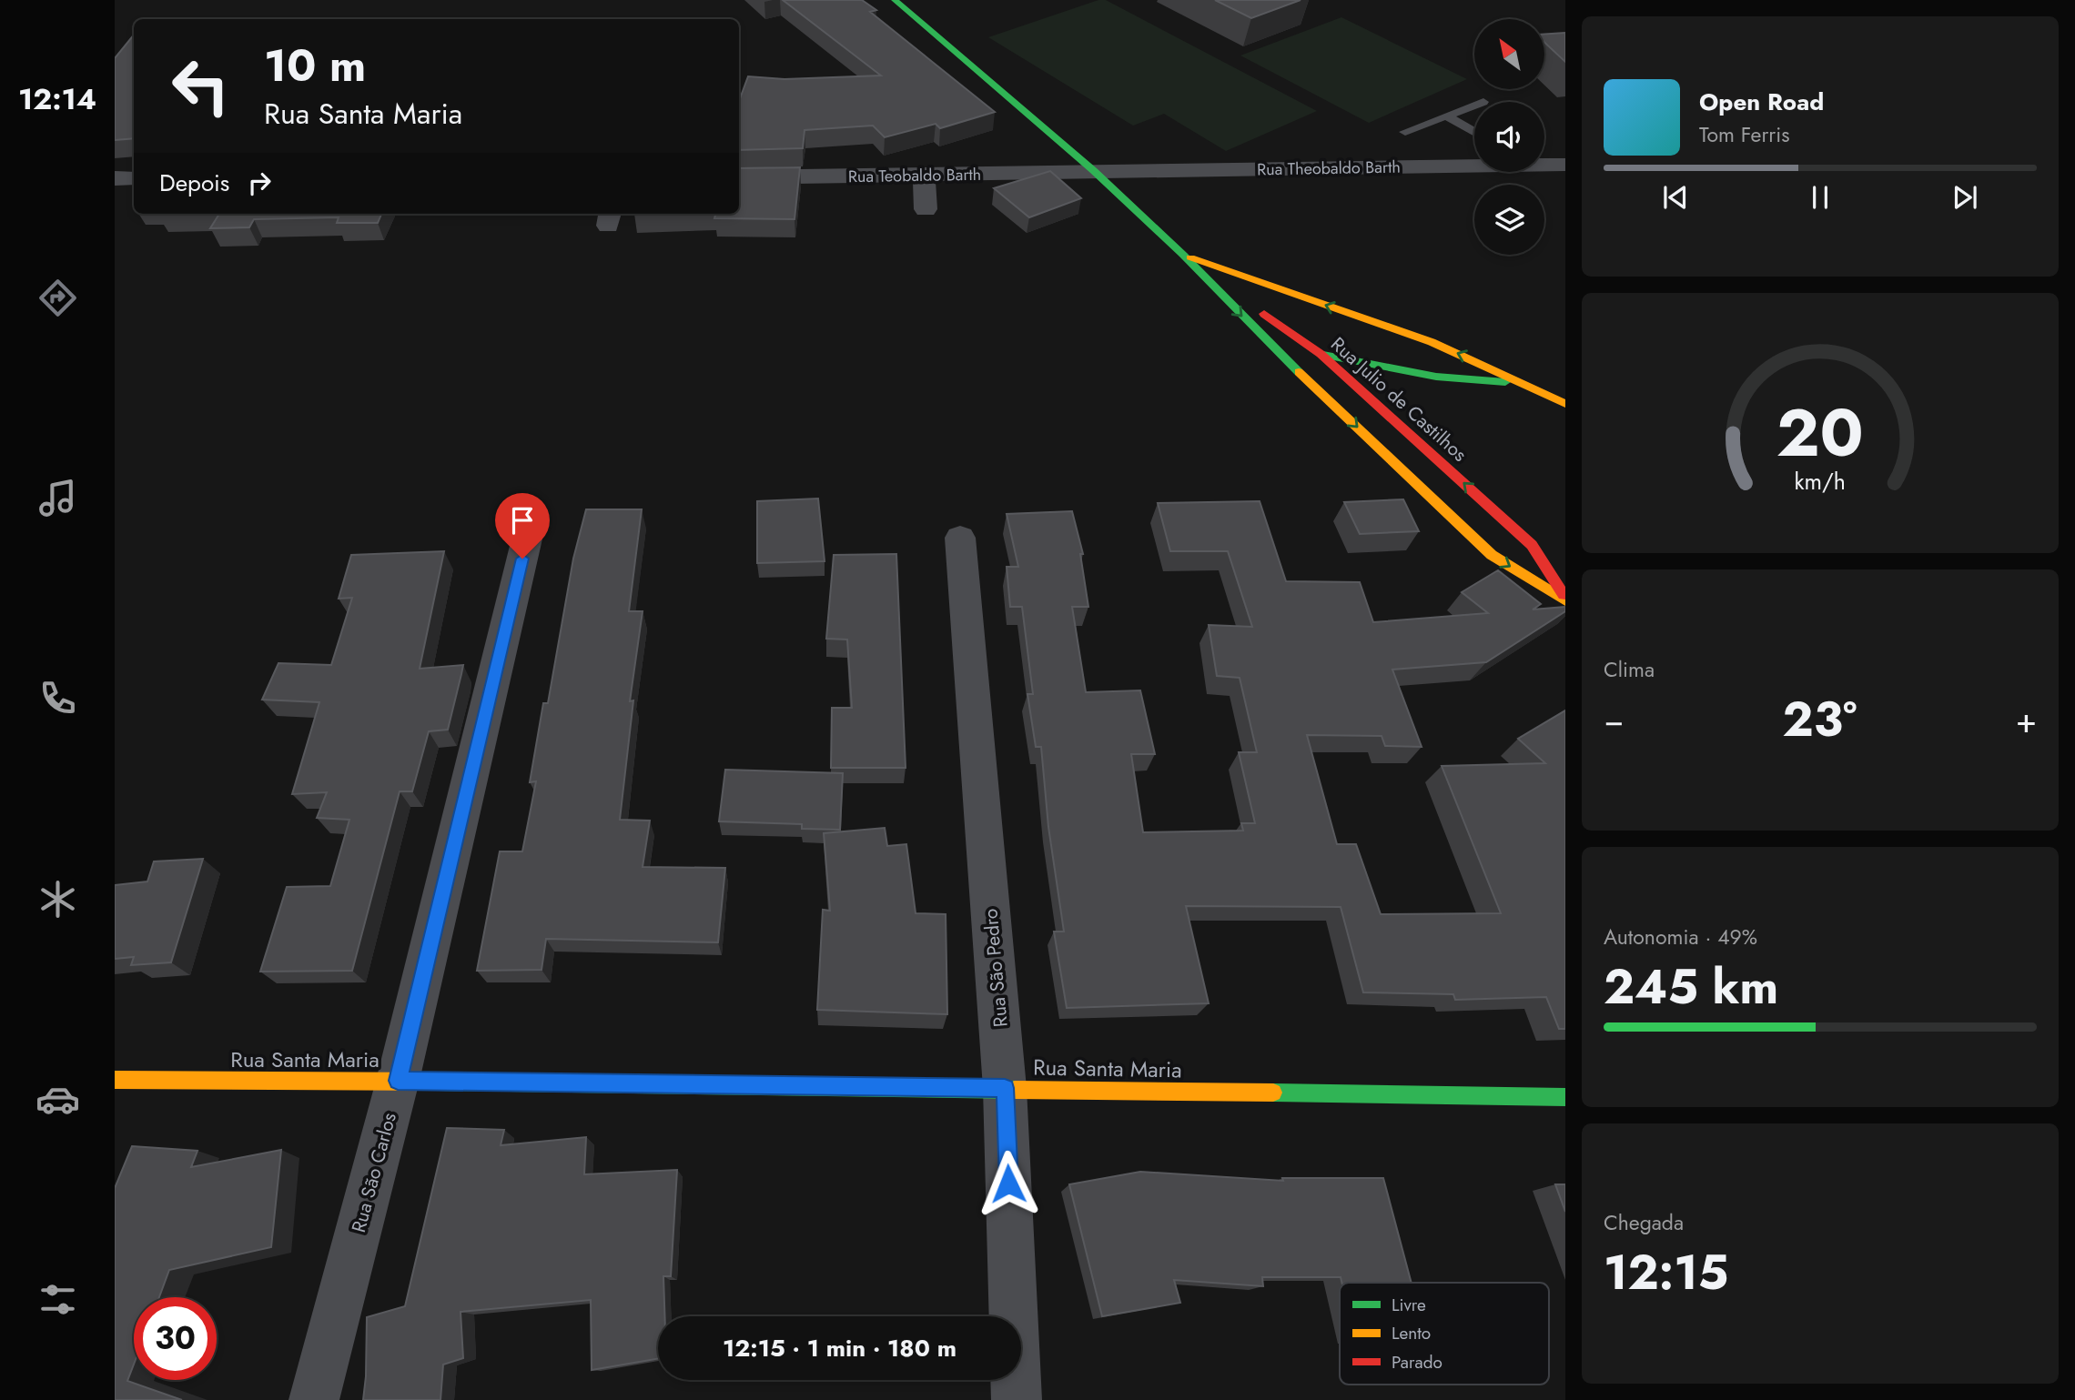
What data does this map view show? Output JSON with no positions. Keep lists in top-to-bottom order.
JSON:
{
  "streets": {
    "main road": ["Rua Julio de Castilhos", "Rua Santa Maria"],
    "street": [
      "Rua Theobaldo Barth",
      "Rua Teobaldo Barth",
      "Rua São Pedro",
      "Rua São Carlos"
    ]
  },
  "crossings": [
    ["Rua Theobaldo Barth", "Rua Teobaldo Barth"],
    ["Rua Theobaldo Barth", "Rua Julio de Castilhos"],
    ["Rua Teobaldo Barth", "Rua Julio de Castilhos"],
    ["Rua São Pedro", "Rua Santa Maria"],
    ["Rua Santa Maria", "Rua São Carlos"]
  ],
  "legend": ["Livre", "Lento", "Parado"],
  "north": "top left",
  "page": {
    "tabs": "12:14",
    "turn": ["10 m", "Rua Santa Maria"],
    "song": ["Open Road", "Tom Ferris"],
    "then": "Depois",
    "tile": [
      "Clima",
      ["Autonomia · 49%", "245 km"],
      ["Chegada", "12:15"]
    ],
    "heat": ["−", "23°", "+"],
    "limit": "30",
    "trip": "12:15 · 1 min · 180 m",
    "gauge": ["20", "km/h"]
  }
}
